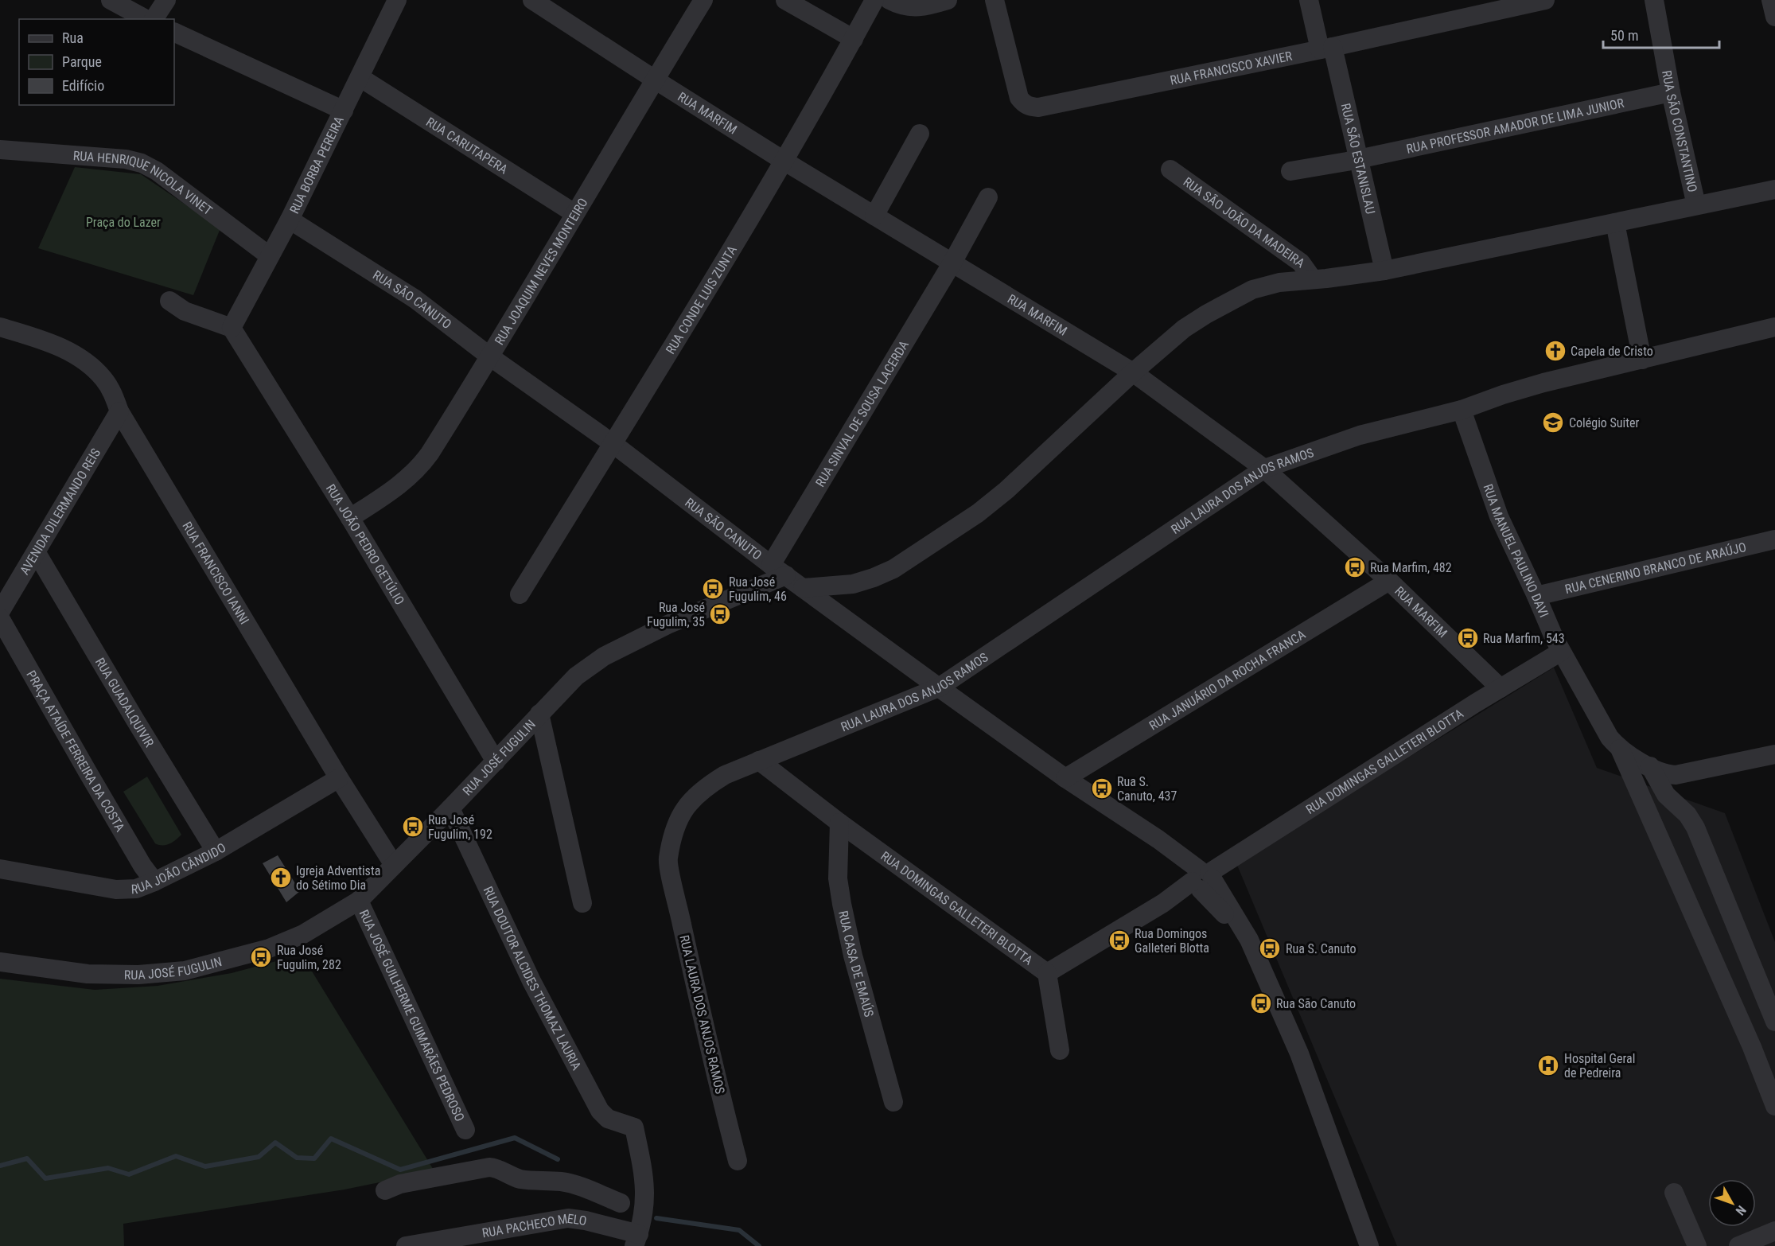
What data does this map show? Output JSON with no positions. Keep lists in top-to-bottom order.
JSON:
{
  "streets": {
    "street": [
      "RUA FRANCISCO XAVIER",
      "RUA MARFIM",
      "RUA PROFESSOR AMADOR DE LIMA JUNIOR",
      "RUA SÃO CONSTANTINO",
      "RUA CARUTAPERA",
      "RUA SÃO ESTANISLAU",
      "RUA BORBA PEREIRA",
      "RUA HENRIQUE NICOLA VINET",
      "RUA SÃO JOÃO DA MADEIRA",
      "RUA JOAQUIM NEVES MONTEIRO",
      "RUA CONDE LUIS ZUNTA",
      "RUA SÃO CANUTO",
      "RUA SINVAL DE SOUSA LACERDA",
      "RUA LAURA DOS ANJOS RAMOS",
      "AVENIDA DILERMANDO REIS",
      "RUA JOÃO PEDRO GETÚLIO",
      "RUA MANUEL PAULINO DAVI",
      "RUA CENERINO BRANCO DE ARAÚJO",
      "RUA FRANCISCO IANNI",
      "RUA JANUÁRIO DA ROCHA FRANCA",
      "RUA GUADALQUIVIR",
      "PRAÇA ATAÍDE FERREIRA DA COSTA",
      "RUA JOSÉ FUGULIN",
      "RUA DOMINGAS GALLETERI BLOTTA",
      "RUA JOÃO CÂNDIDO",
      "RUA CASA DE EMAÚS",
      "RUA DOUTOR ALCIDES THOMAZ LAURIA",
      "RUA JOSÉ GUILHERME GUIMARÃES PEDROSO",
      "RUA PACHECO MELO"
    ]
  },
  "crossings": [
    ["RUA FRANCISCO XAVIER", "RUA SÃO ESTANISLAU"],
    ["RUA MARFIM", "RUA JOAQUIM NEVES MONTEIRO"],
    ["RUA MARFIM", "RUA CONDE LUIS ZUNTA"],
    ["RUA MARFIM", "RUA SINVAL DE SOUSA LACERDA"],
    ["RUA MARFIM", "RUA LAURA DOS ANJOS RAMOS"],
    ["RUA MARFIM", "RUA JANUÁRIO DA ROCHA FRANCA"],
    ["RUA MARFIM", "RUA DOMINGAS GALLETERI BLOTTA"],
    ["RUA PROFESSOR AMADOR DE LIMA JUNIOR", "RUA SÃO CONSTANTINO"],
    ["RUA PROFESSOR AMADOR DE LIMA JUNIOR", "RUA SÃO ESTANISLAU"],
    ["RUA CARUTAPERA", "RUA BORBA PEREIRA"],
    ["RUA CARUTAPERA", "RUA JOAQUIM NEVES MONTEIRO"],
    ["RUA BORBA PEREIRA", "RUA HENRIQUE NICOLA VINET"],
    ["RUA BORBA PEREIRA", "RUA SÃO CANUTO"],
    ["RUA BORBA PEREIRA", "RUA JOÃO PEDRO GETÚLIO"],
    ["RUA JOAQUIM NEVES MONTEIRO", "RUA SÃO CANUTO"],
    ["RUA JOAQUIM NEVES MONTEIRO", "RUA JOÃO PEDRO GETÚLIO"],
    ["RUA CONDE LUIS ZUNTA", "RUA SÃO CANUTO"],
    ["RUA SÃO CANUTO", "RUA SINVAL DE SOUSA LACERDA"],
    ["RUA SÃO CANUTO", "RUA LAURA DOS ANJOS RAMOS"],
    ["RUA SÃO CANUTO", "RUA JANUÁRIO DA ROCHA FRANCA"],
    ["RUA SÃO CANUTO", "RUA JOSÉ FUGULIN"],
    ["RUA SÃO CANUTO", "RUA DOMINGAS GALLETERI BLOTTA"],
    ["RUA SINVAL DE SOUSA LACERDA", "RUA JOSÉ FUGULIN"],
    ["RUA LAURA DOS ANJOS RAMOS", "RUA MANUEL PAULINO DAVI"],
    ["RUA LAURA DOS ANJOS RAMOS", "RUA DOMINGAS GALLETERI BLOTTA"],
    ["AVENIDA DILERMANDO REIS", "RUA FRANCISCO IANNI"],
    ["AVENIDA DILERMANDO REIS", "RUA GUADALQUIVIR"],
    ["RUA JOÃO PEDRO GETÚLIO", "RUA JOSÉ FUGULIN"],
    ["RUA MANUEL PAULINO DAVI", "RUA CENERINO BRANCO DE ARAÚJO"],
    ["RUA MANUEL PAULINO DAVI", "RUA DOMINGAS GALLETERI BLOTTA"],
    ["RUA FRANCISCO IANNI", "RUA JOSÉ FUGULIN"],
    ["RUA FRANCISCO IANNI", "RUA JOÃO CÂNDIDO"],
    ["RUA GUADALQUIVIR", "RUA JOÃO CÂNDIDO"],
    ["PRAÇA ATAÍDE FERREIRA DA COSTA", "RUA JOÃO CÂNDIDO"],
    ["RUA JOSÉ FUGULIN", "RUA DOUTOR ALCIDES THOMAZ LAURIA"],
    ["RUA JOSÉ FUGULIN", "RUA JOSÉ GUILHERME GUIMARÃES PEDROSO"],
    ["RUA DOMINGAS GALLETERI BLOTTA", "RUA CASA DE EMAÚS"],
    ["RUA DOUTOR ALCIDES THOMAZ LAURIA", "RUA PACHECO MELO"]
  ],
  "parks": ["Praça do Lazer"],
  "places": {
    "church": ["Capela de Cristo", "Igreja Adventista do Sétimo Dia"],
    "school or university": ["Colégio Suiter"],
    "bus stop": [
      "Rua Marfim, 482",
      "Rua José Fugulim, 46",
      "Rua José Fugulim, 35",
      "Rua Marfim, 543",
      "Rua S. Canuto, 437",
      "Rua José Fugulim, 192",
      "Rua Domingos Galleteri Blotta",
      "Rua S. Canuto",
      "Rua José Fugulim, 282",
      "Rua São Canuto"
    ],
    "hospital": ["Hospital Geral de Pedreira"]
  },
  "legend": ["Rua", "Parque", "Edifício"],
  "scale_bar": "50 m",
  "north": "bottom right"
}
